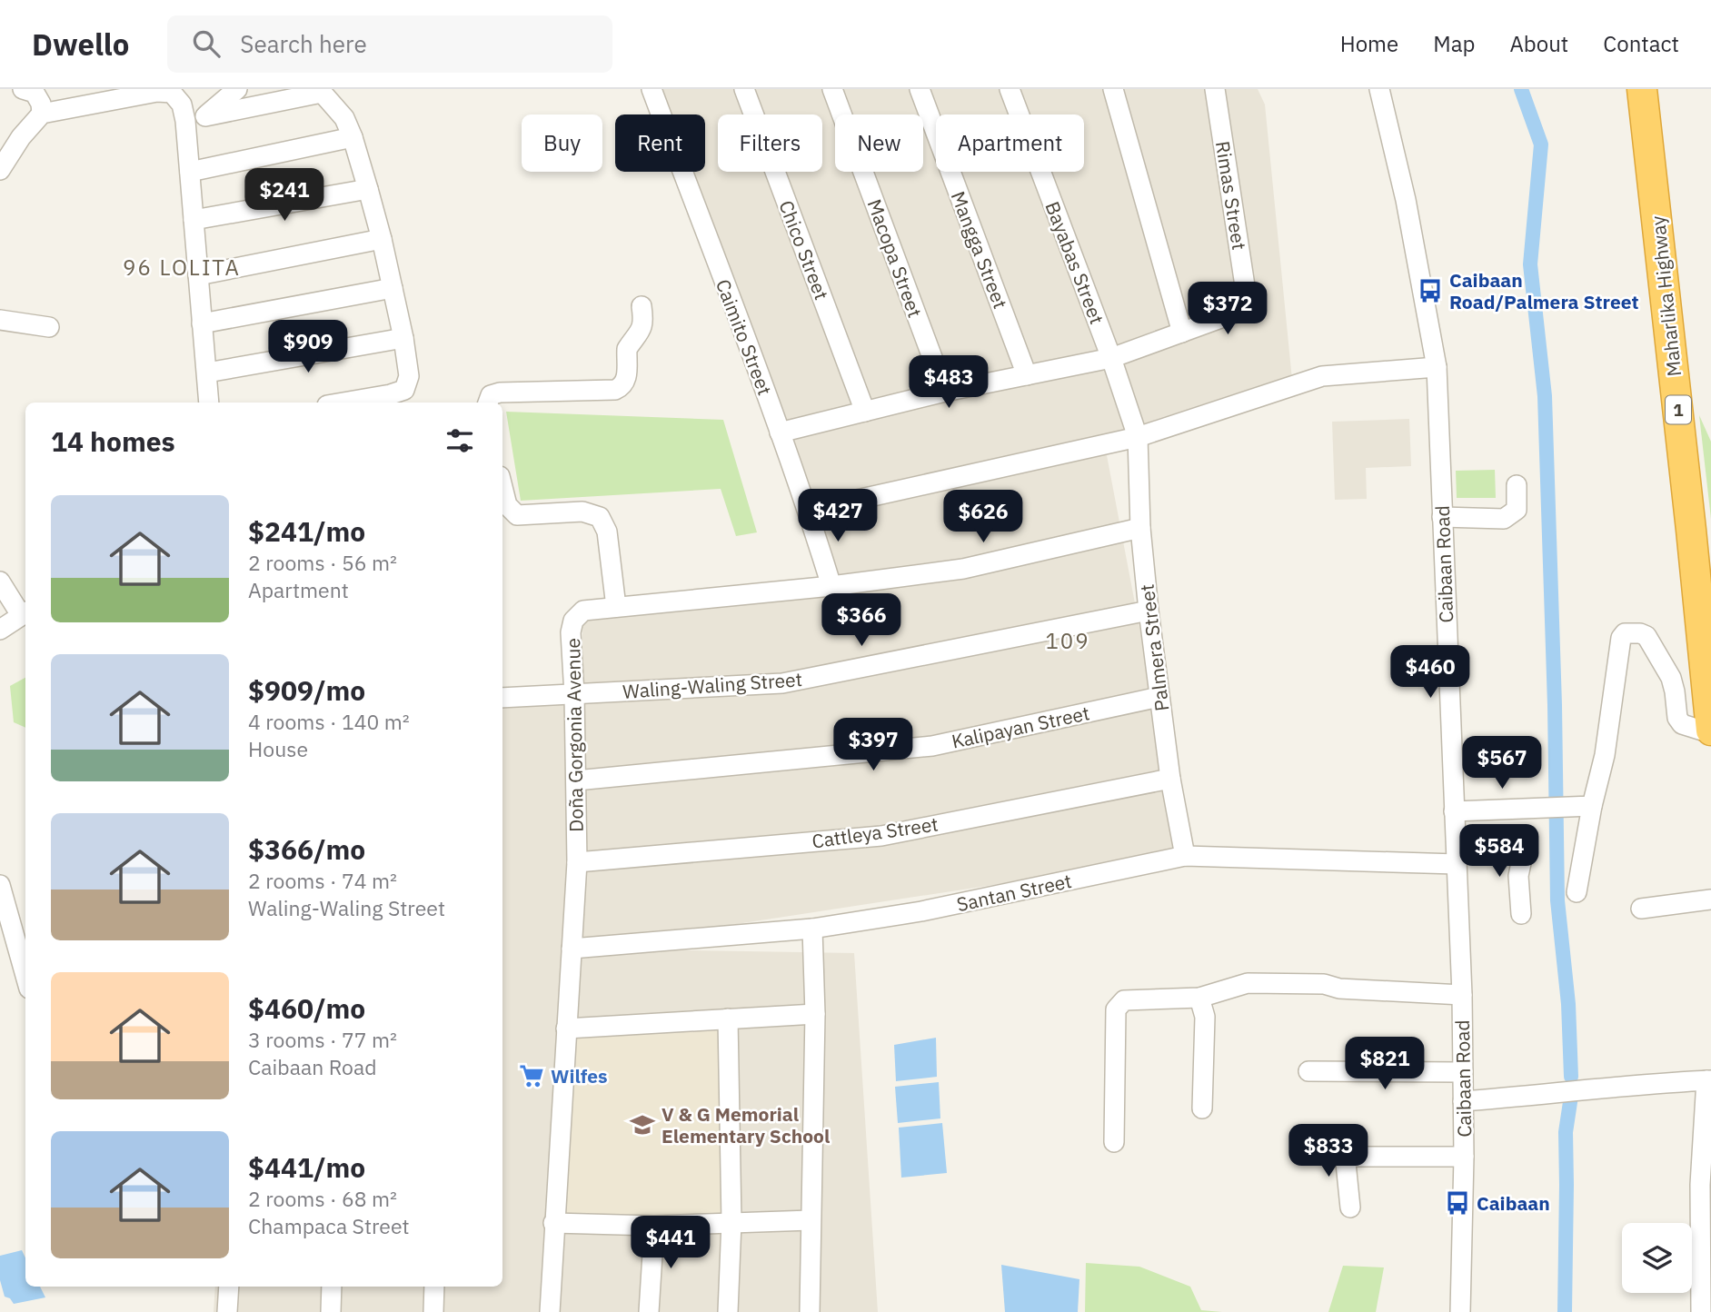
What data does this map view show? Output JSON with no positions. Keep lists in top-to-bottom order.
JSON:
{
  "streets": {
    "highway": ["Maharlika Highway", "1"],
    "street": [
      "Rimas Street",
      "Chico Street",
      "Mangga Street",
      "Macopa Street",
      "Bayabas Street",
      "Caimito Street",
      "Caibaan Road",
      "Palmera Street",
      "Waling-Waling Street",
      "Kalipayan Street",
      "Doña Gorgonia Avenue",
      "Cattleya Street",
      "Santan Street"
    ]
  },
  "crossings": [
    ["Bayabas Street", "Palmera Street"],
    ["Caimito Street", "Doña Gorgonia Avenue"],
    ["Caibaan Road", "Santan Street"],
    ["Palmera Street", "Waling-Waling Street"],
    ["Palmera Street", "Kalipayan Street"],
    ["Palmera Street", "Doña Gorgonia Avenue"],
    ["Palmera Street", "Cattleya Street"],
    ["Palmera Street", "Santan Street"],
    ["Waling-Waling Street", "Doña Gorgonia Avenue"],
    ["Kalipayan Street", "Doña Gorgonia Avenue"],
    ["Doña Gorgonia Avenue", "Cattleya Street"],
    ["Doña Gorgonia Avenue", "Santan Street"]
  ],
  "districts": ["96 LOLITA", "109"],
  "places": {
    "bus stop": ["Caibaan Road/Palmera Street", "Caibaan"],
    "supermarket": ["Wilfes"],
    "school or university": ["V & G Memorial Elementary School"]
  },
  "page": {
    "header": "Dwello",
    "search": "Search here",
    "nav": [
      "Home",
      "Map",
      "About",
      "Contact"
    ],
    "chip": [
      "Buy",
      "Rent",
      "Filters",
      "New",
      "Apartment"
    ],
    "price": [
      "$241",
      "$372",
      "$909",
      "$483",
      "$427",
      "$626",
      "$366",
      "$460",
      "$397",
      "$567",
      "$584",
      "$821",
      "$833",
      "$441"
    ],
    "heading": "14 homes",
    "list": [
      {
        "name": "$241/mo",
        "note": "2 rooms · 56 m² · Apartment"
      },
      {
        "name": "$909/mo",
        "note": "4 rooms · 140 m² · House"
      },
      {
        "name": "$366/mo",
        "note": "2 rooms · 74 m² · Waling-Waling Street"
      },
      {
        "name": "$460/mo",
        "note": "3 rooms · 77 m² · Caibaan Road"
      },
      {
        "name": "$441/mo",
        "note": "2 rooms · 68 m² · Champaca Street"
      }
    ]
  }
}
